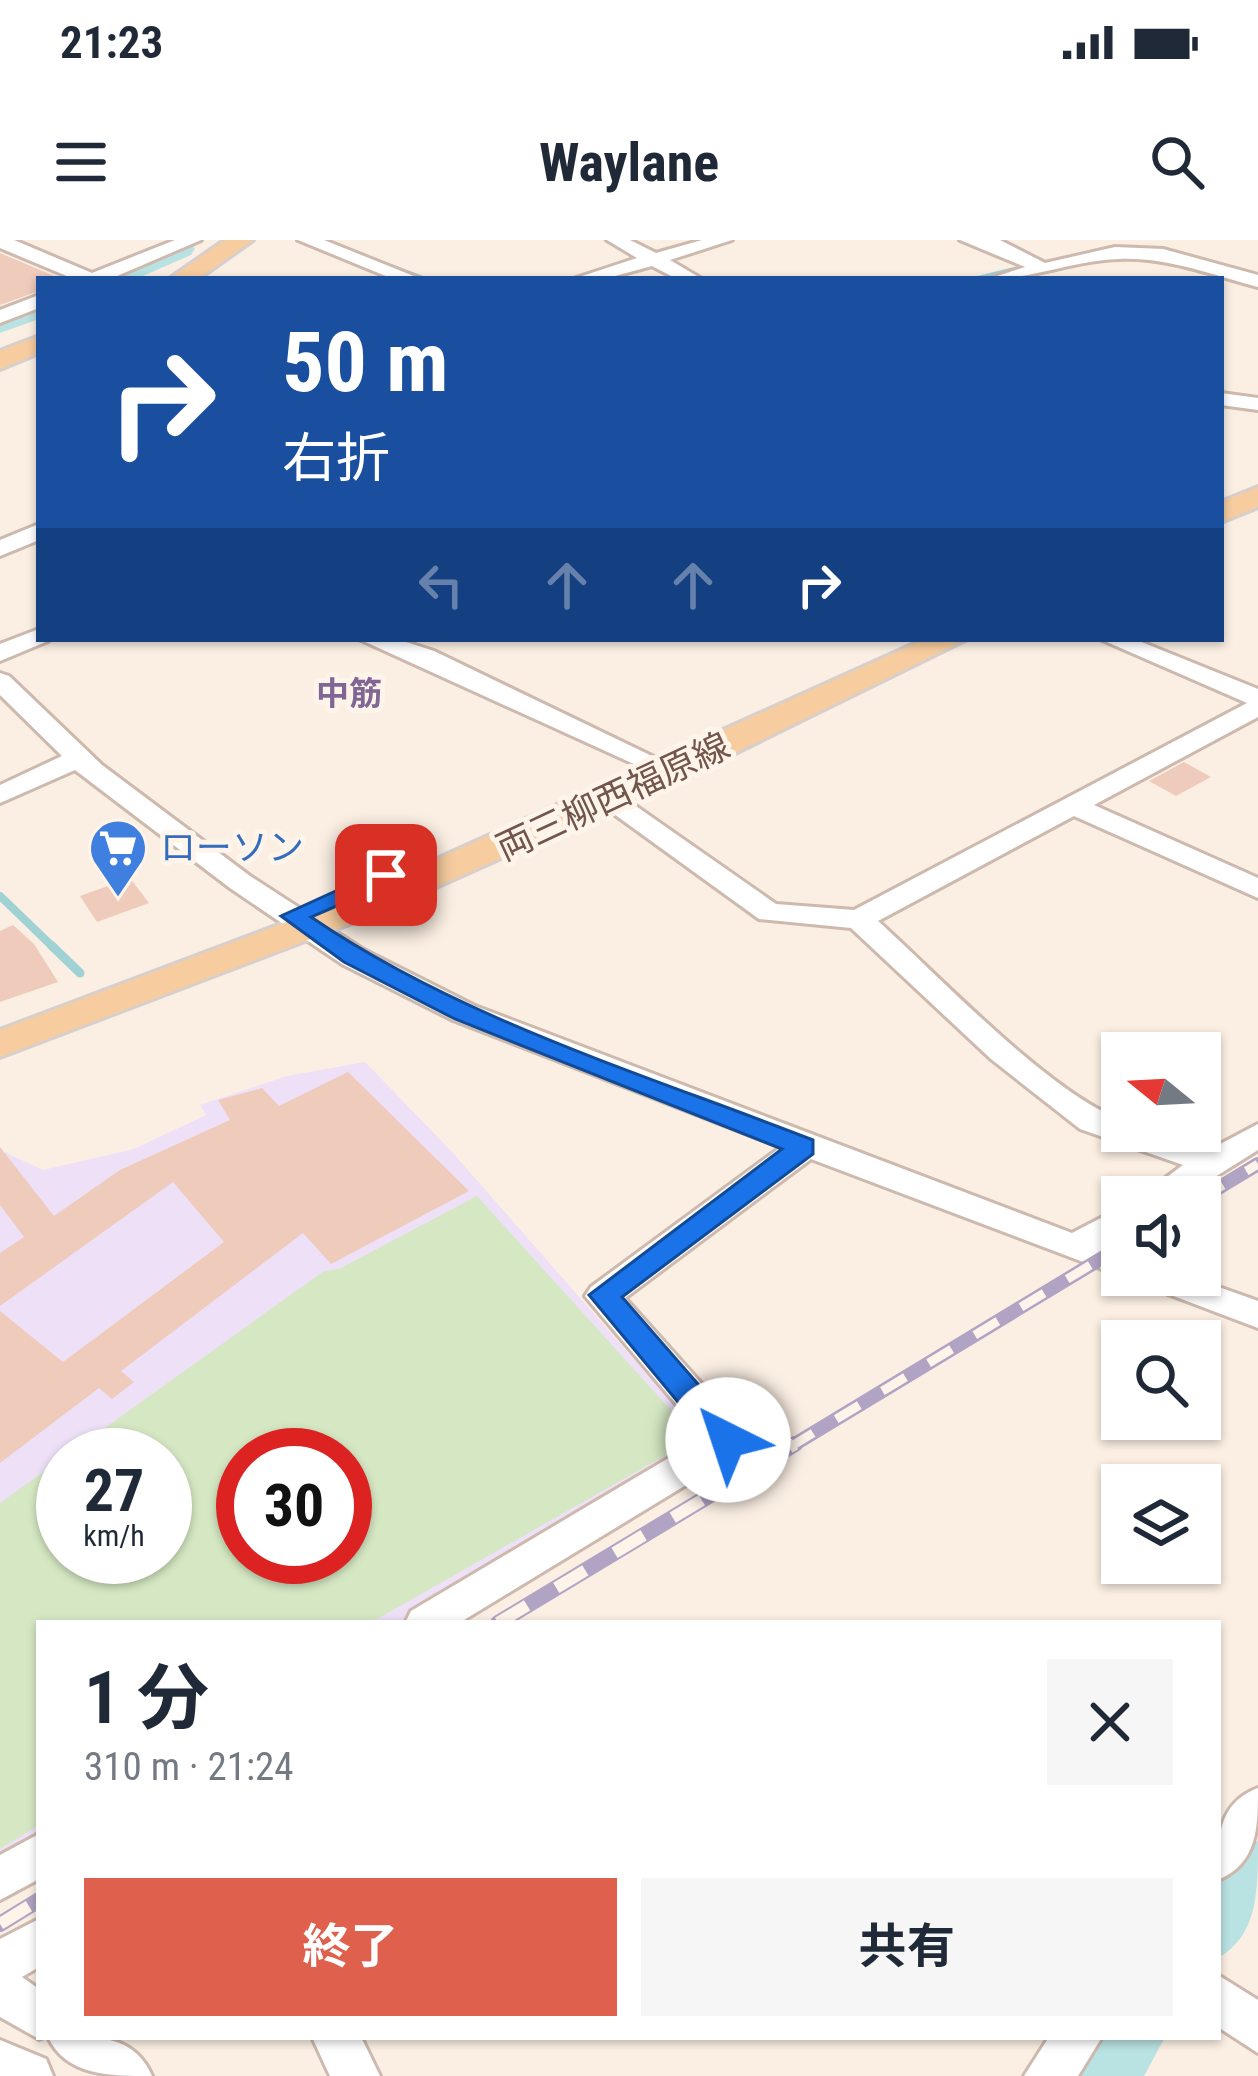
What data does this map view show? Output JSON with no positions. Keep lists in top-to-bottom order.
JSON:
{
  "streets": {
    "main road": ["両三柳西福原線"]
  },
  "districts": ["中筋"],
  "places": {
    "supermarket": ["ローソン"]
  },
  "north": "left",
  "page": {
    "status": "21:23",
    "header": "Waylane",
    "turn": ["50 m", "右折"],
    "speed": "27 km/h",
    "limit": "30",
    "heading": ["1 分", "310 m · 21:24"],
    "buttons": ["終了", "共有"]
  }
}
